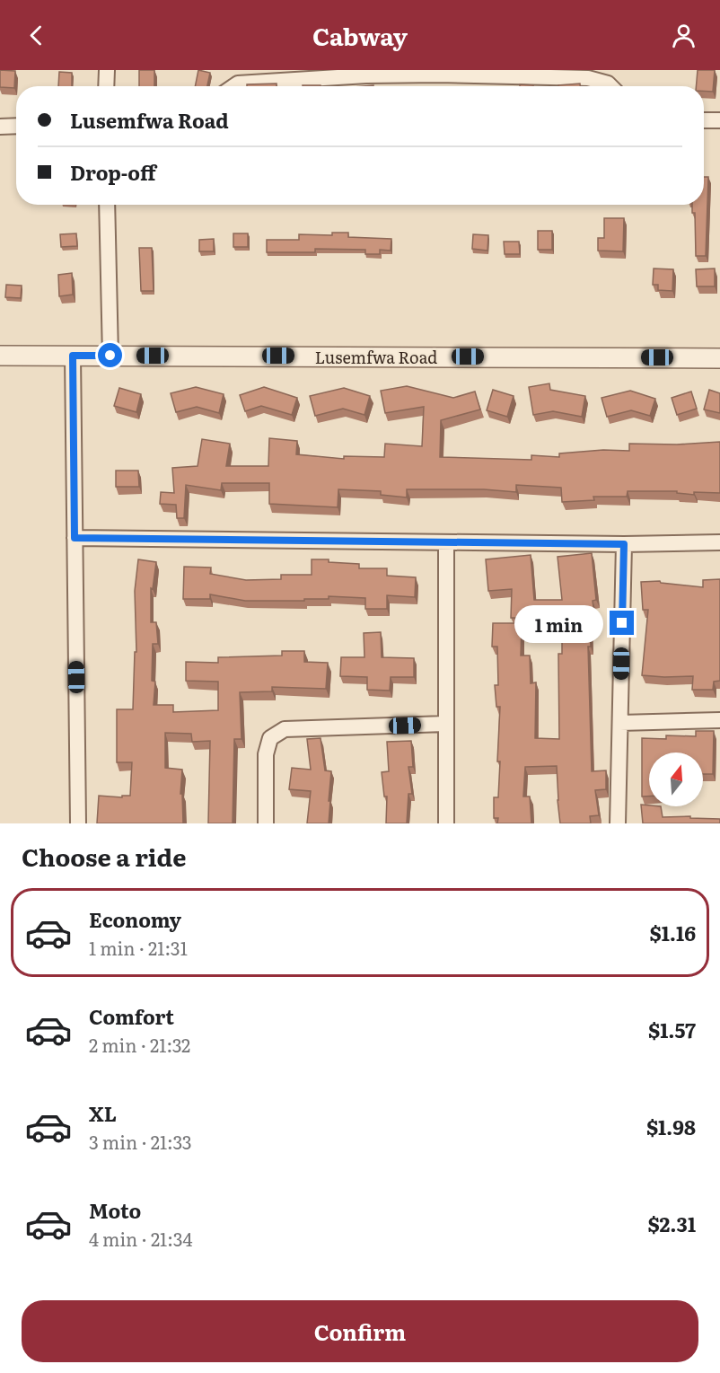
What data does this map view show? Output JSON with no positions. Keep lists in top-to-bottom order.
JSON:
{
  "streets": {
    "street": ["Lusemfwa Road"]
  },
  "north": "top",
  "page": {
    "header": "Cabway",
    "banner": ["Lusemfwa Road", "Drop-off"],
    "bubble": "1 min",
    "heading": "Choose a ride",
    "list": [
      {
        "name": "Economy",
        "note": "1 min · 21:31",
        "value": "$1.16"
      },
      {
        "name": "Comfort",
        "note": "2 min · 21:32",
        "value": "$1.57"
      },
      {
        "name": "XL",
        "note": "3 min · 21:33",
        "value": "$1.98"
      },
      {
        "name": "Moto",
        "note": "4 min · 21:34",
        "value": "$2.31"
      }
    ],
    "buttons": "Confirm"
  }
}
